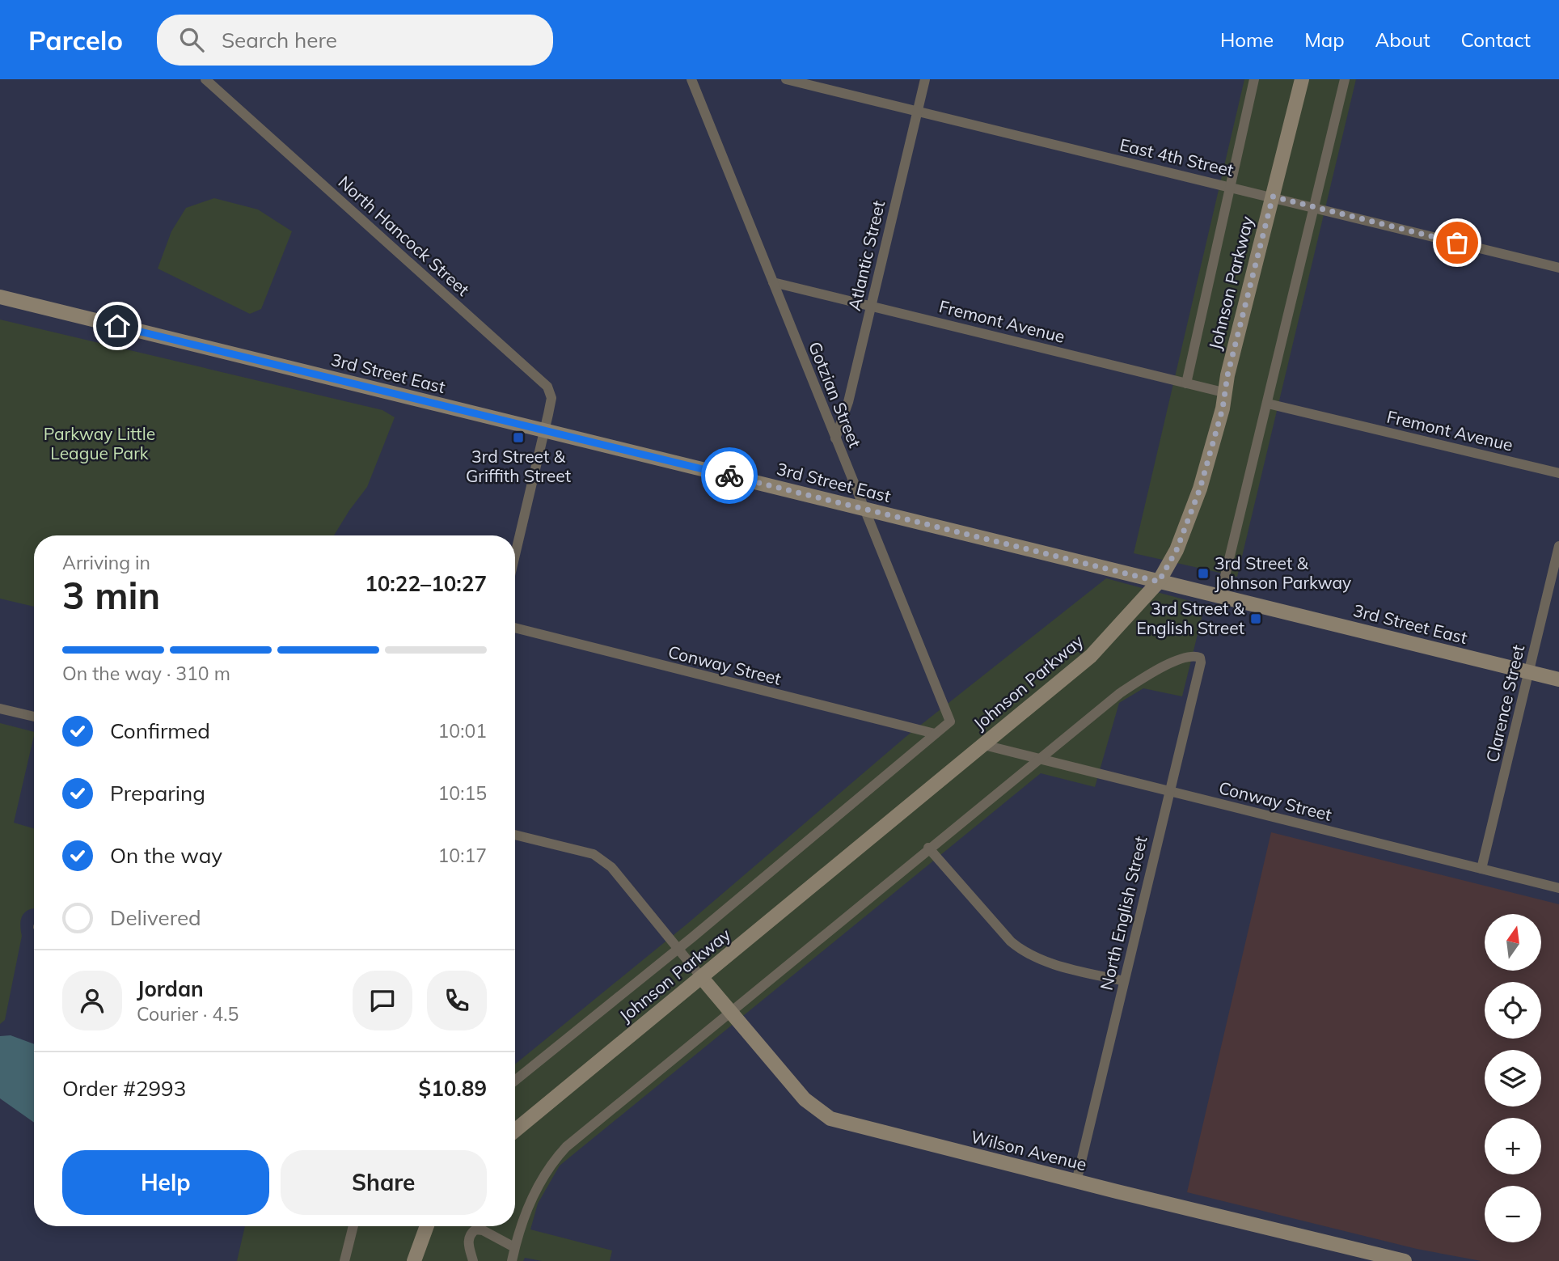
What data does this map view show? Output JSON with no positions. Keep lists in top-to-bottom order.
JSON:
{
  "streets": {
    "street": [
      "East 4th Street",
      "North Hancock Street",
      "Atlantic Street",
      "Johnson Parkway",
      "Fremont Avenue",
      "3rd Street East",
      "Gotzian Street",
      "Conway Street",
      "Clarence Street",
      "North English Street",
      "Wilson Avenue"
    ]
  },
  "crossings": [
    ["East 4th Street", "Atlantic Street"],
    ["East 4th Street", "Johnson Parkway"],
    ["North Hancock Street", "3rd Street East"],
    ["Atlantic Street", "Fremont Avenue"],
    ["Atlantic Street", "Gotzian Street"],
    ["Johnson Parkway", "Fremont Avenue"],
    ["Johnson Parkway", "3rd Street East"],
    ["Johnson Parkway", "Gotzian Street"],
    ["Johnson Parkway", "Conway Street"],
    ["Johnson Parkway", "Wilson Avenue"],
    ["Fremont Avenue", "Gotzian Street"],
    ["3rd Street East", "Gotzian Street"],
    ["3rd Street East", "Clarence Street"],
    ["Conway Street", "Clarence Street"],
    ["Conway Street", "North English Street"],
    ["North English Street", "Wilson Avenue"]
  ],
  "parks": ["Parkway Little League Park"],
  "places": {
    "transit": ["3rd Street & Griffith Street", "3rd Street & Johnson Parkway", "3rd Street & English Street"]
  },
  "north": "top",
  "page": {
    "header": "Parcelo",
    "search": "Search here",
    "nav": [
      "Home",
      "Map",
      "About",
      "Contact"
    ],
    "heading": ["3 min", "Arriving in", "10:22–10:27"],
    "panel": [
      "Jordan",
      "Courier · 4.5",
      "Order #2993",
      "$10.89"
    ],
    "bar": "On the way · 310 m",
    "list": [
      ["Confirmed", "10:01"],
      ["Preparing", "10:15"],
      ["On the way", "10:17"],
      "Delivered"
    ],
    "map_buttons": ["+", "−"],
    "buttons": ["Help", "Share"]
  }
}
